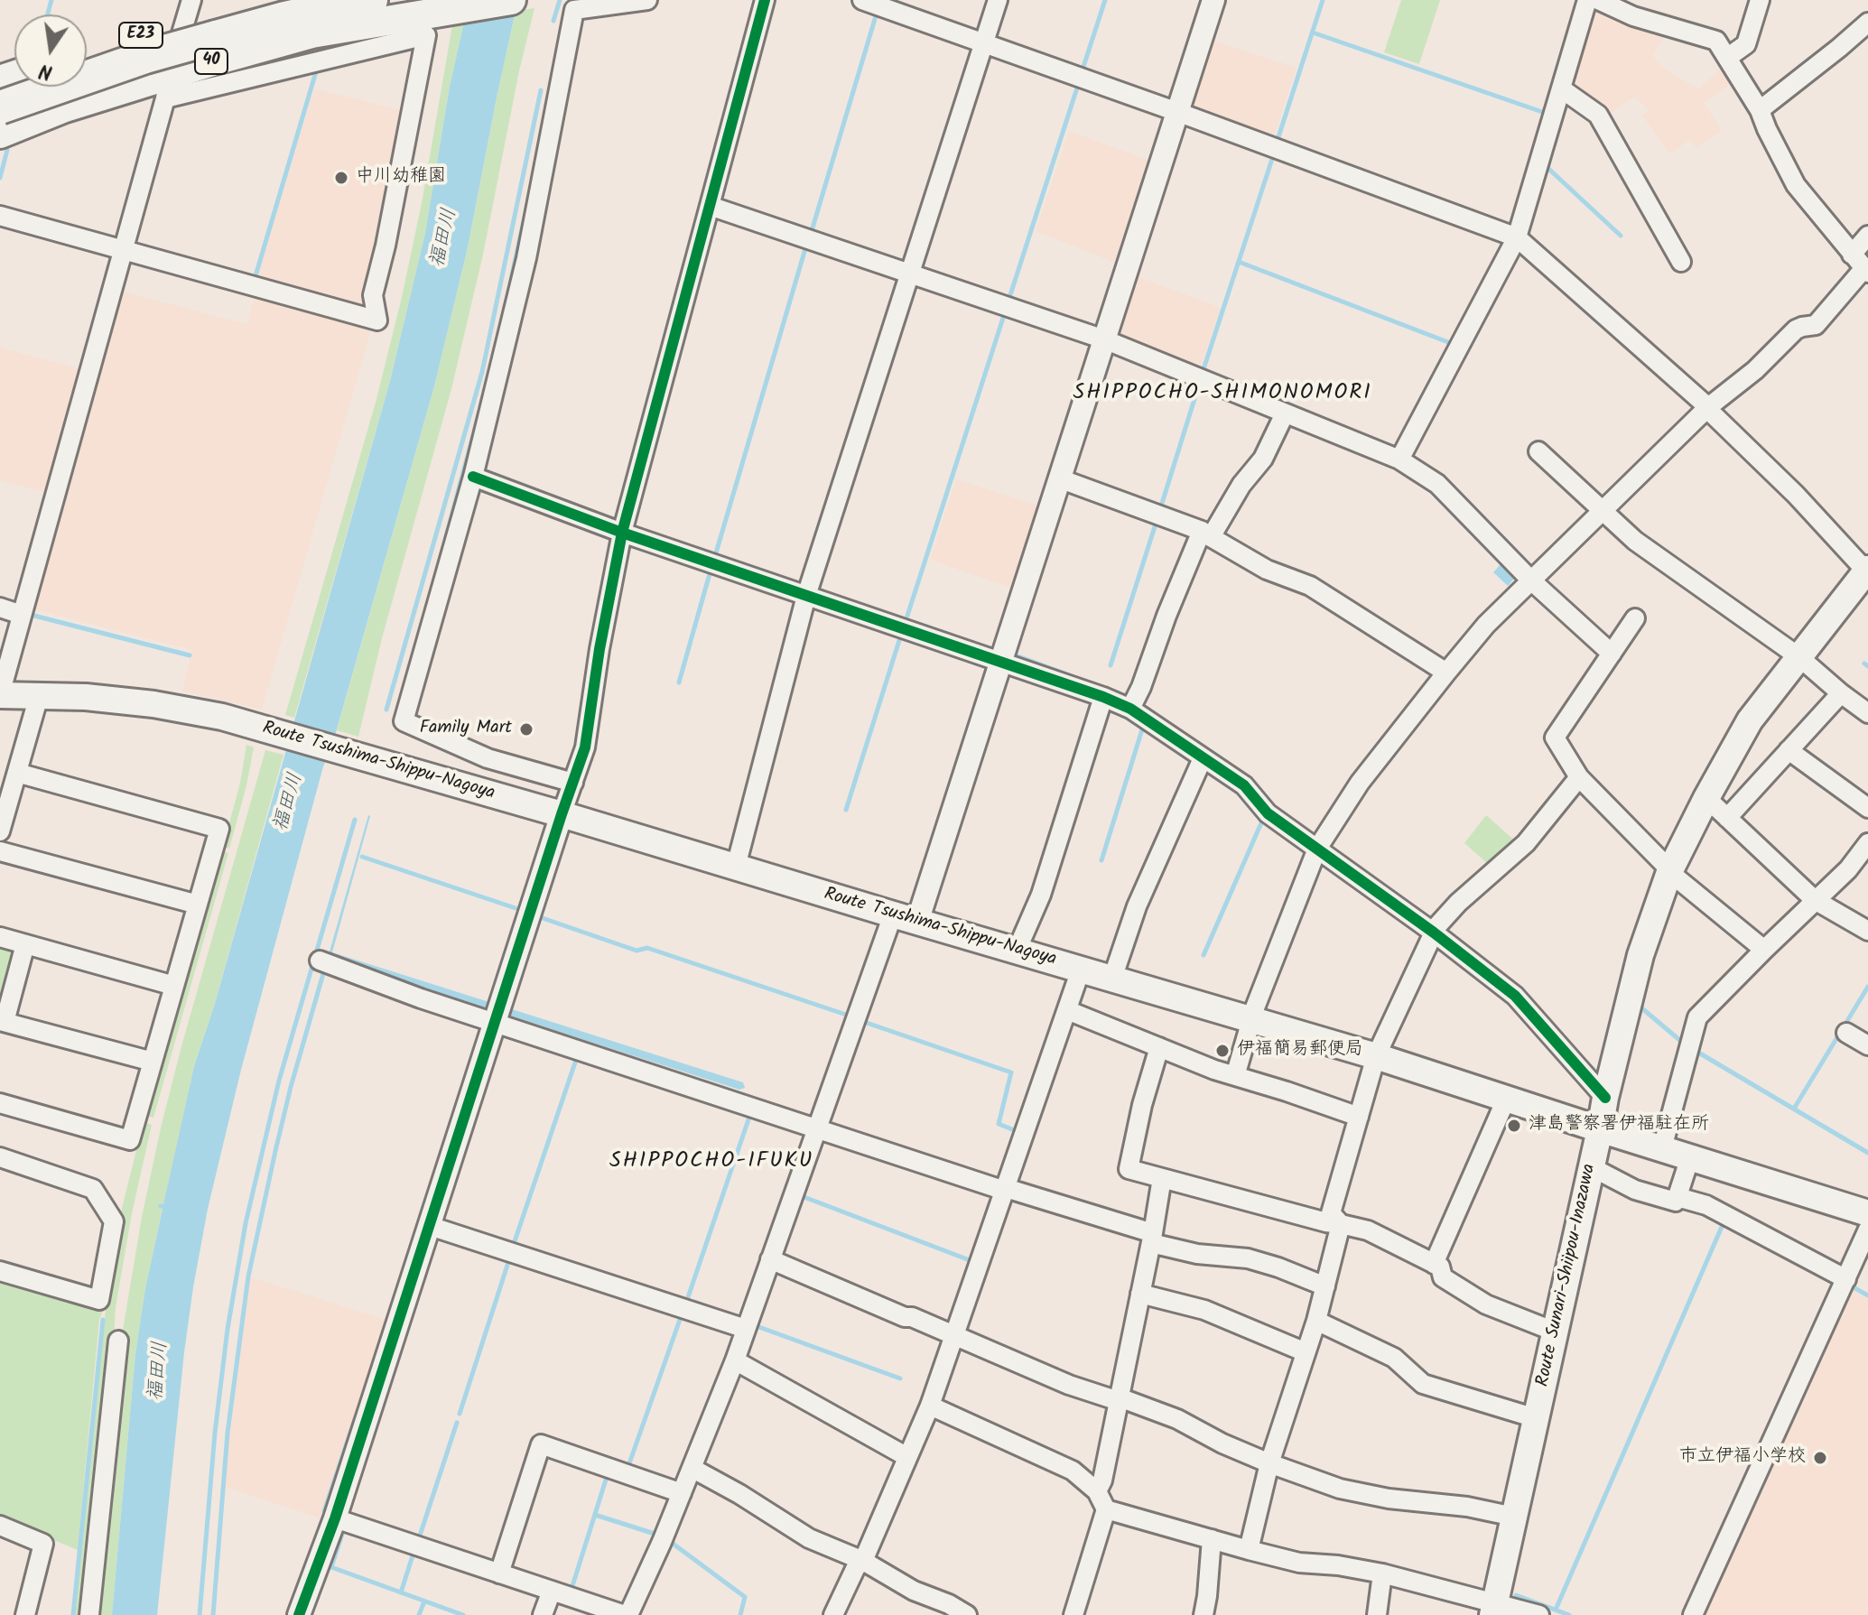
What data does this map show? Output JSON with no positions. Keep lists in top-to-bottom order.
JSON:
{
  "streets": {
    "highway": ["E23"],
    "main road": ["40", "Route Tsushima-Shippu-Nagoya", "Route Sunari-Shiipou-Inazawa"]
  },
  "crossings": [
    ["Route Tsushima-Shippu-Nagoya", "Route Sunari-Shiipou-Inazawa"]
  ],
  "districts": ["SHIPPOCHO-SHIMONOMORI", "SHIPPOCHO-IFUKU"],
  "water": ["福田川"],
  "places": [
    "中川幼稚園",
    "Family Mart",
    "伊福簡易郵便局",
    "津島警察署伊福駐在所",
    "市立伊福小学校"
  ],
  "north": "bottom"
}
